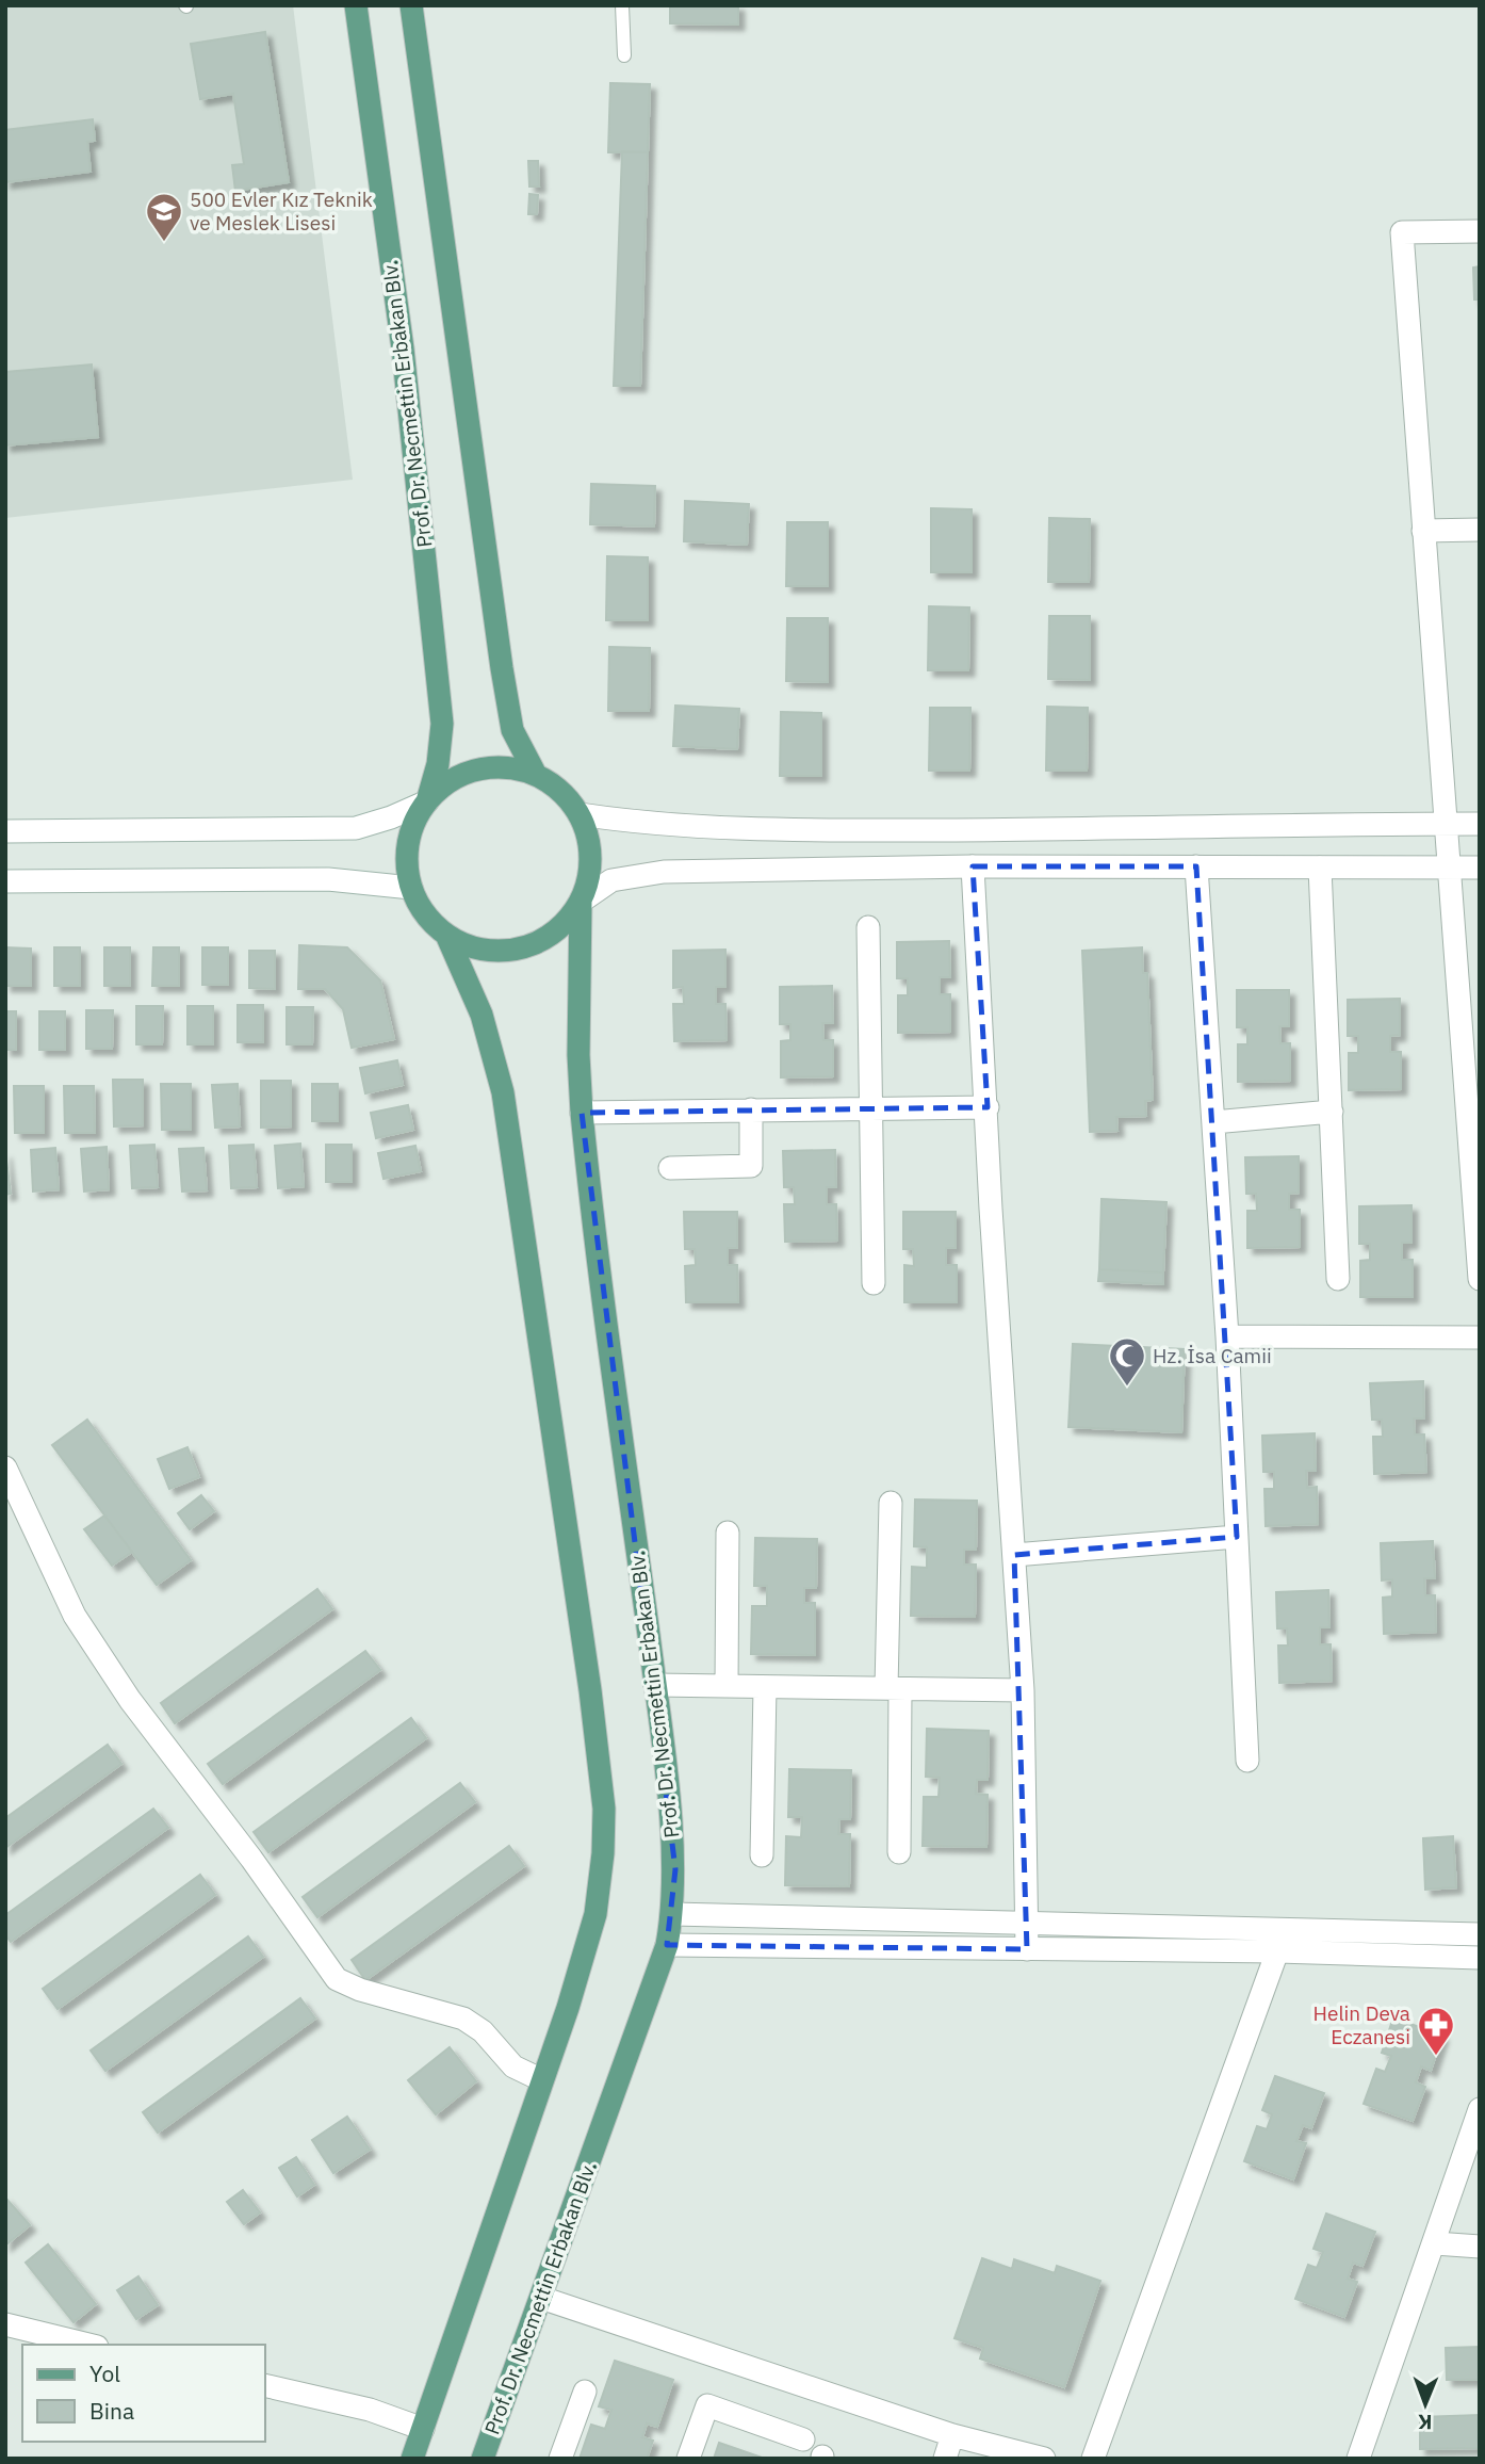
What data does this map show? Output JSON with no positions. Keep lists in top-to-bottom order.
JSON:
{
  "streets": {
    "main road": ["Prof. Dr. Necmettin Erbakan Blv."]
  },
  "places": {
    "school or university": ["500 Evler Kız Teknik ve Meslek Lisesi"],
    "mosque": ["Hz. İsa Camii"],
    "pharmacy": ["Helin Deva Eczanesi"]
  },
  "legend": ["Yol", "Bina"],
  "north": "bottom"
}
